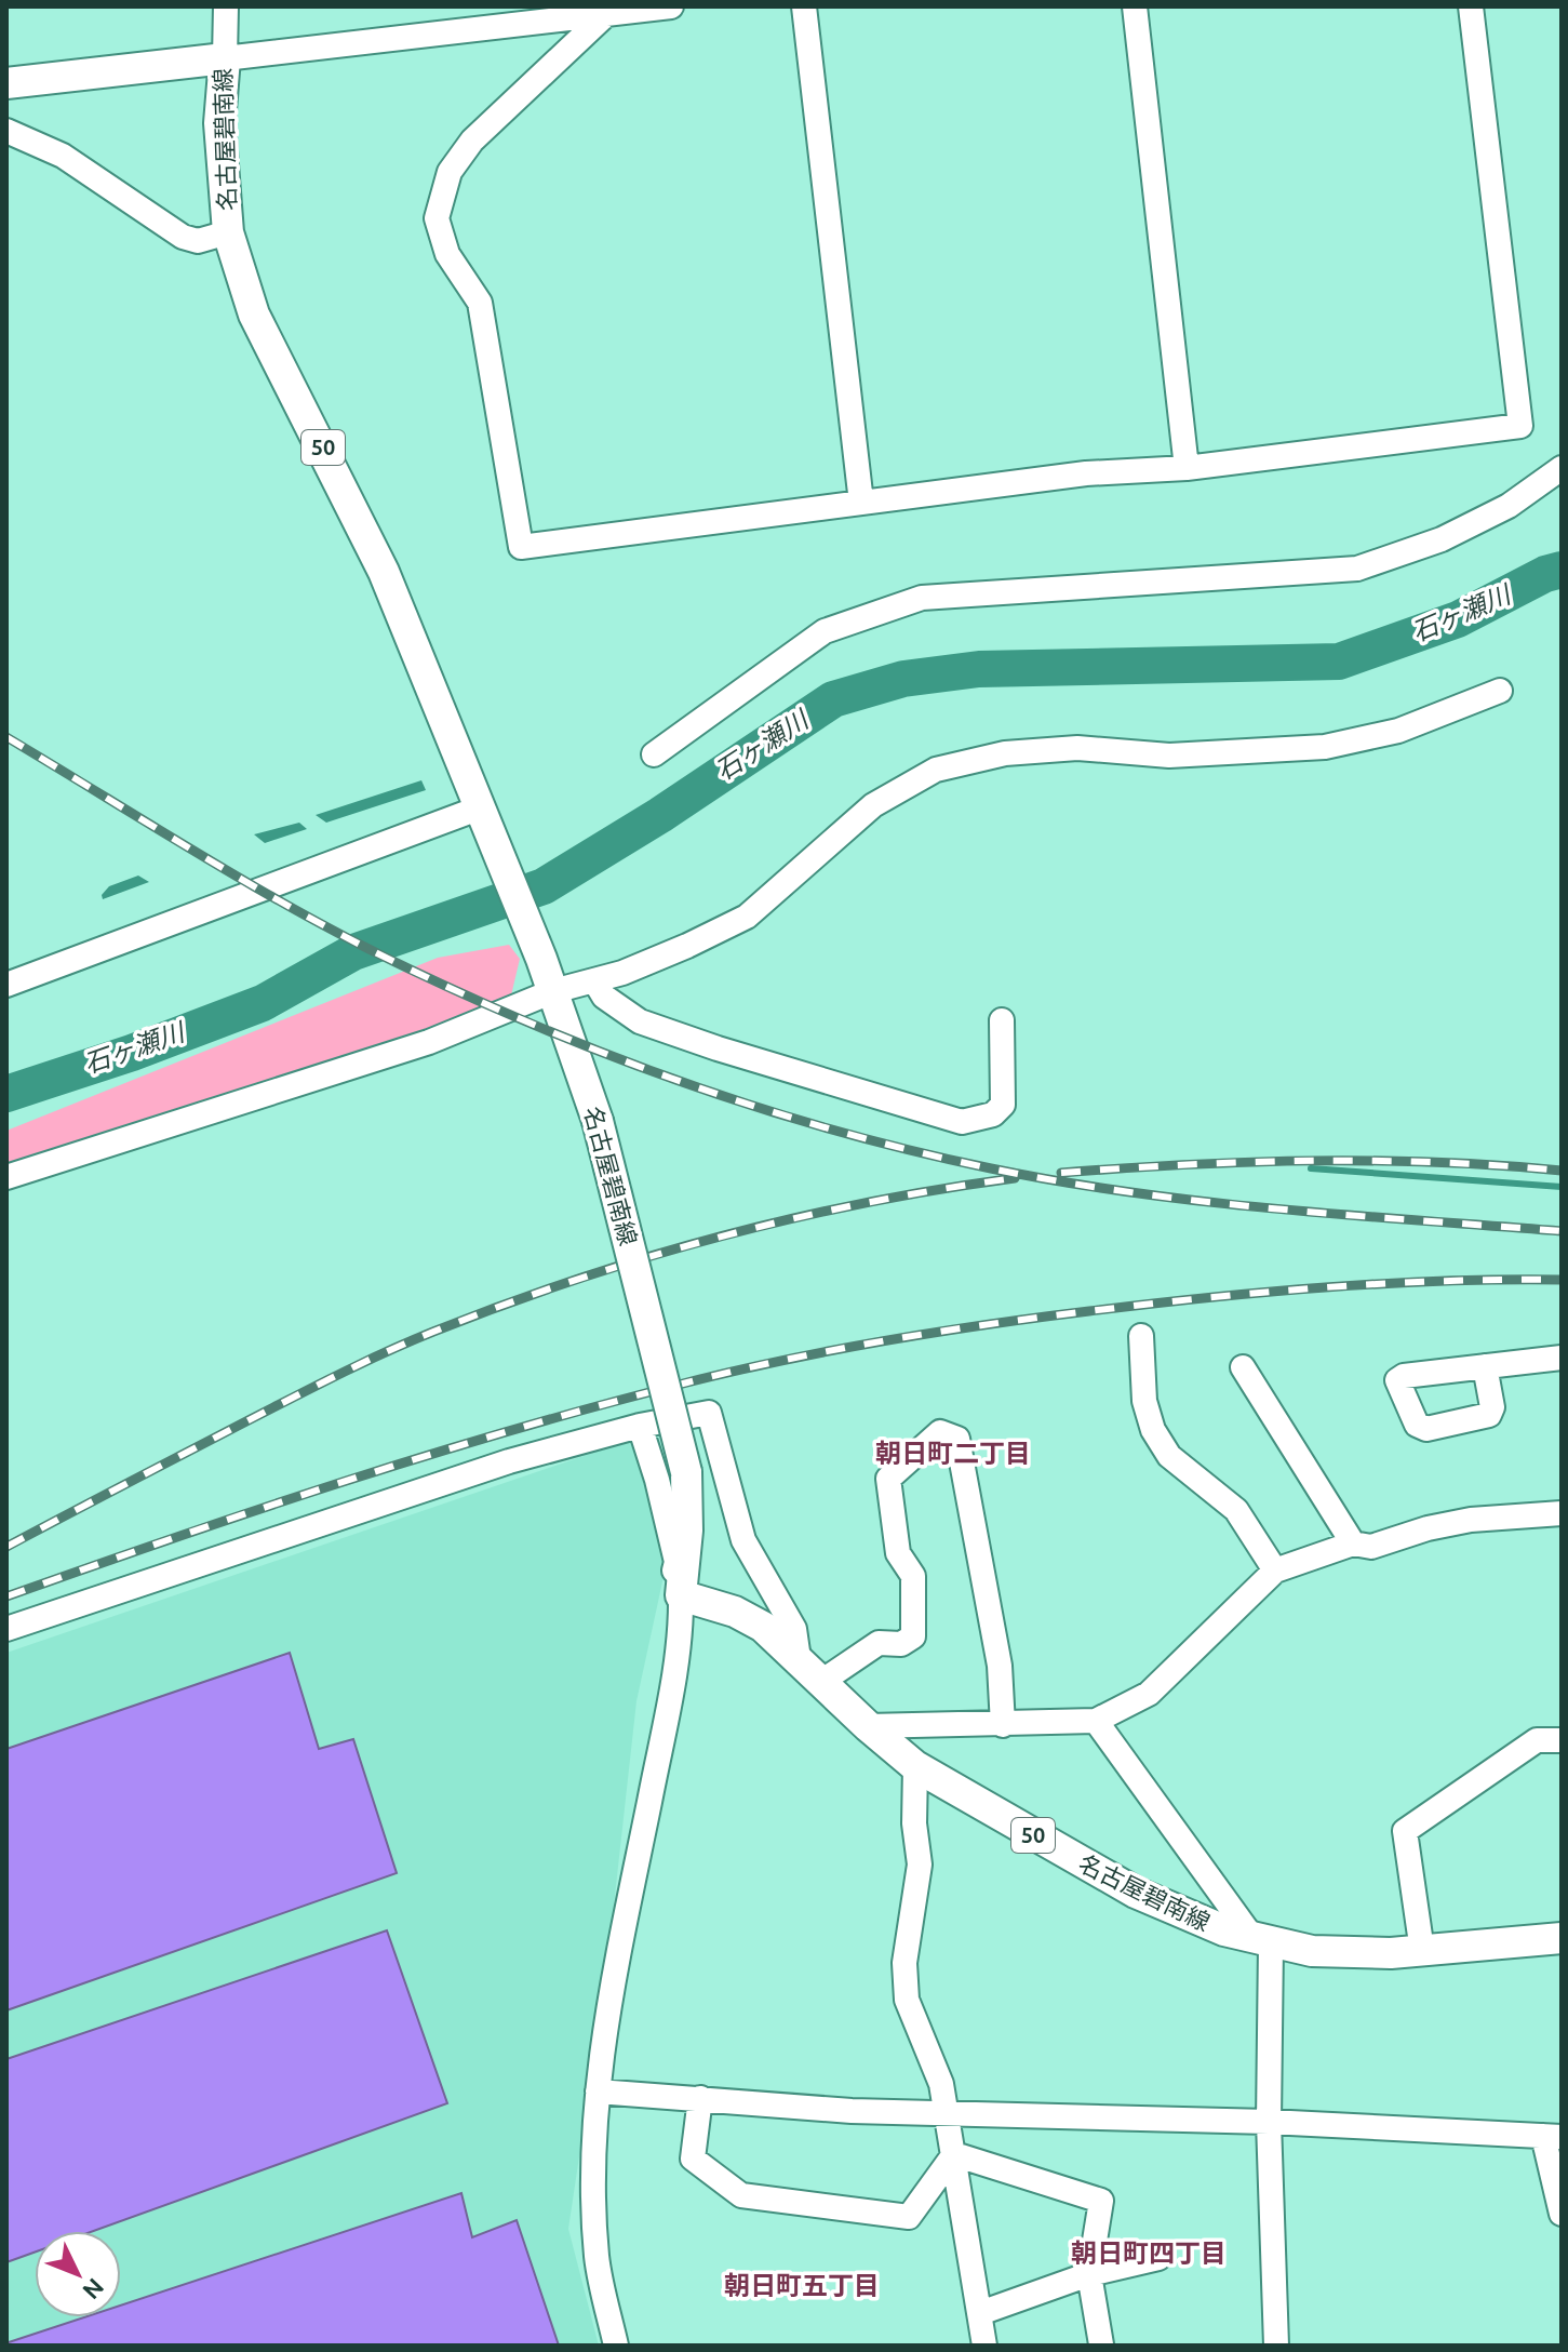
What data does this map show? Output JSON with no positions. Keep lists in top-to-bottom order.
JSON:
{
  "streets": {
    "main road": ["名古屋碧南線", "50"]
  },
  "districts": ["朝日町二丁目", "朝日町四丁目", "朝日町五丁目"],
  "water": ["石ヶ瀬川"],
  "north": "bottom right"
}
